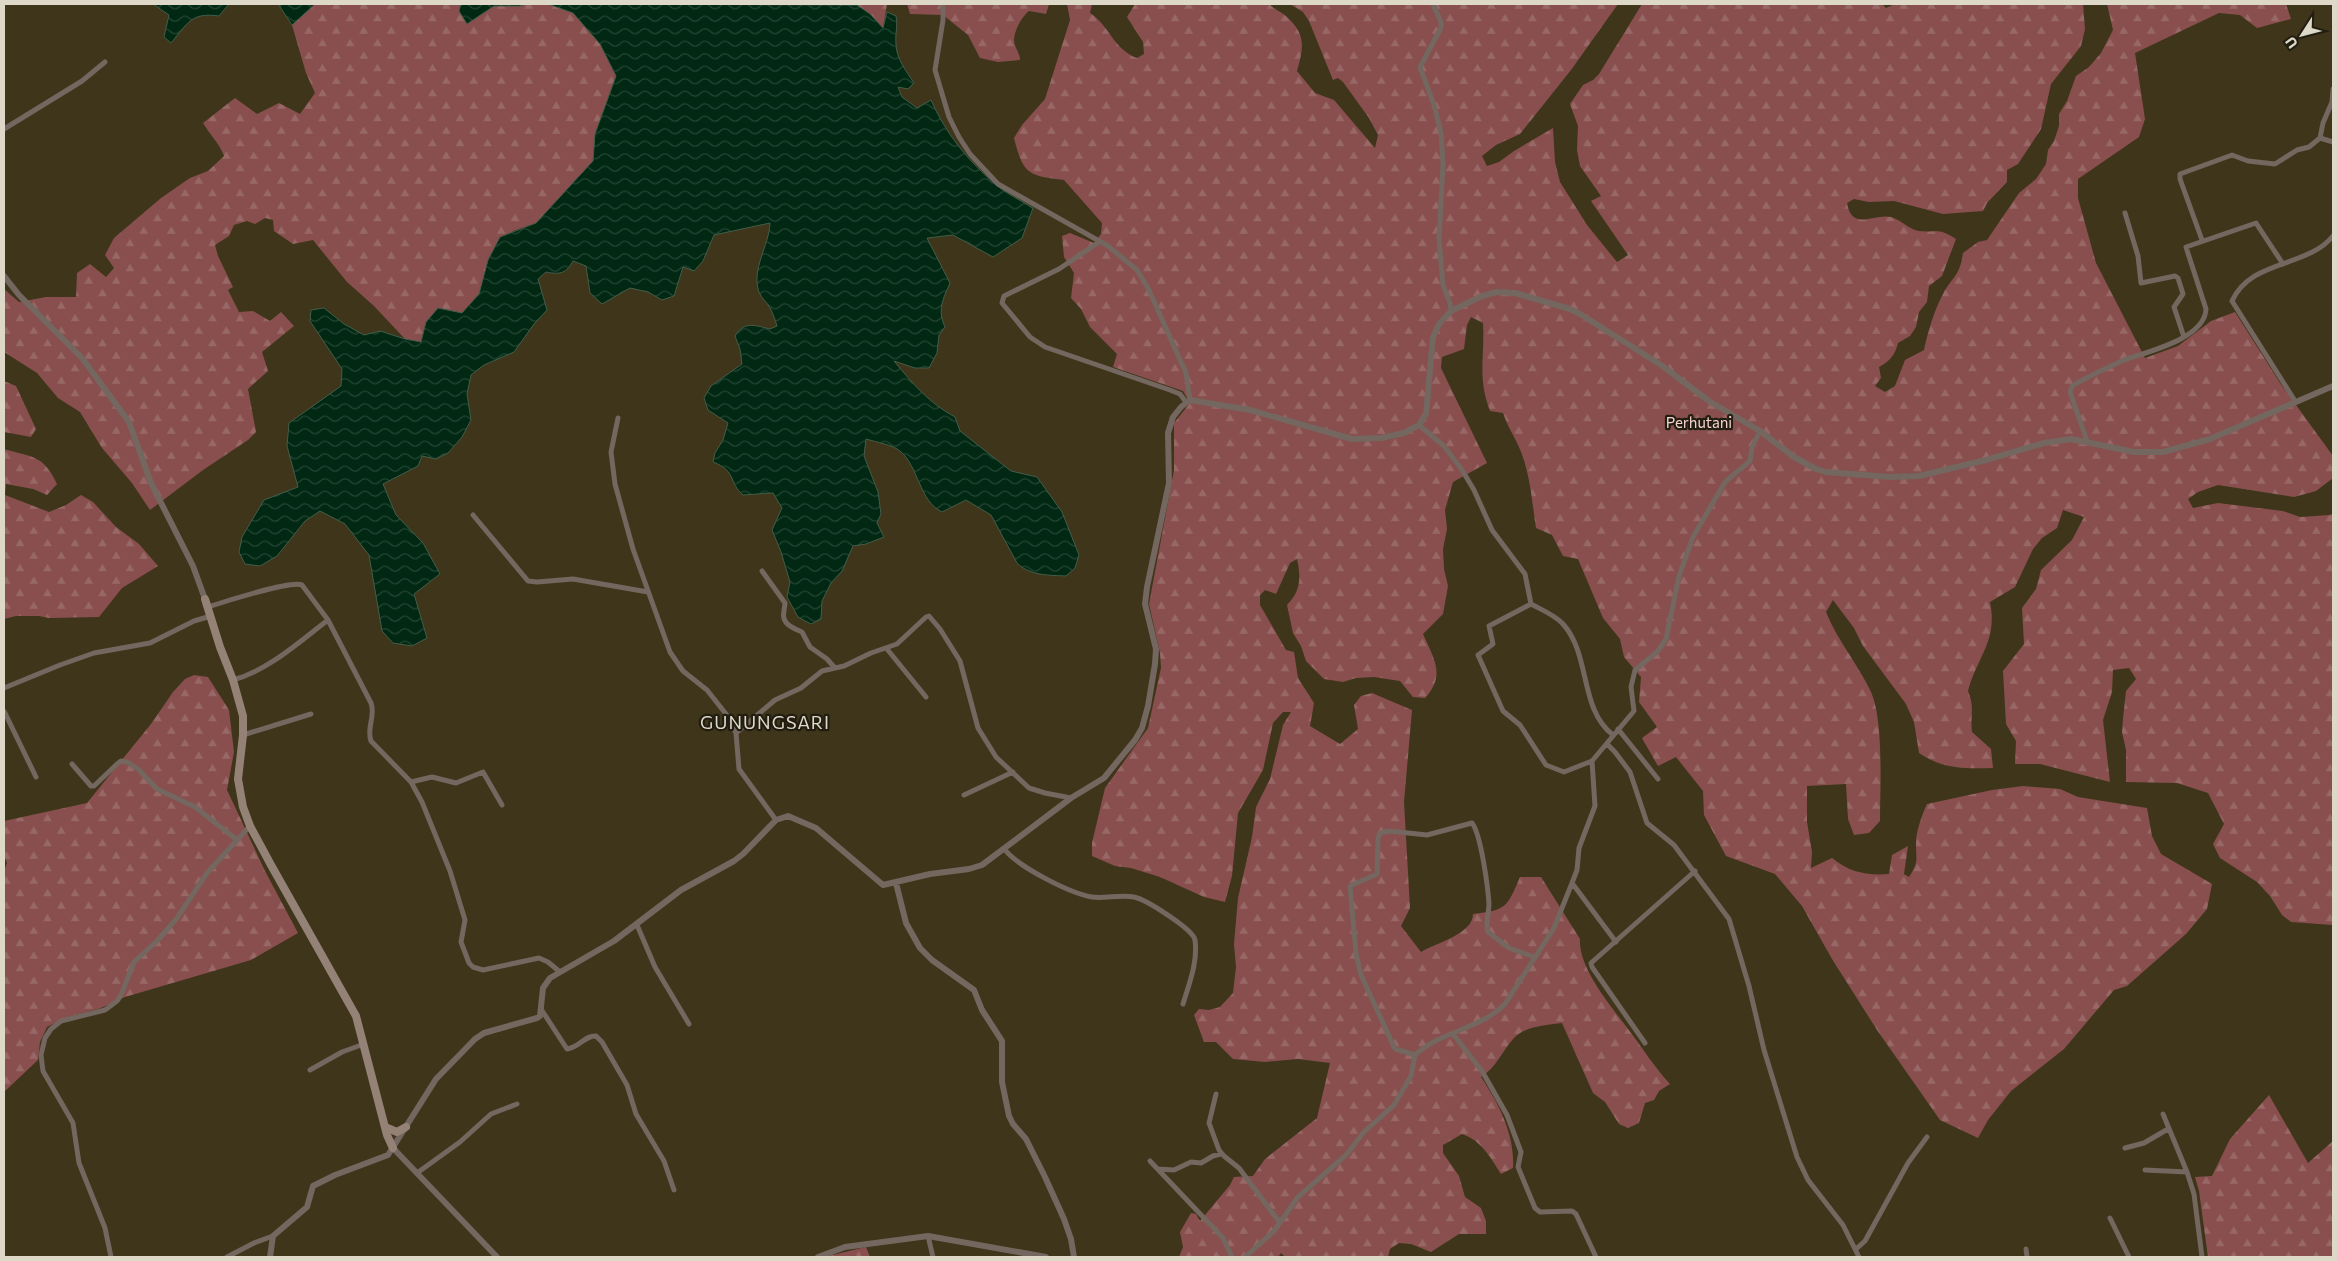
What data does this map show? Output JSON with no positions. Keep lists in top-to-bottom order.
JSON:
{
  "districts": ["GUNUNGSARI"],
  "parks": ["Perhutani"],
  "north": "bottom left"
}
